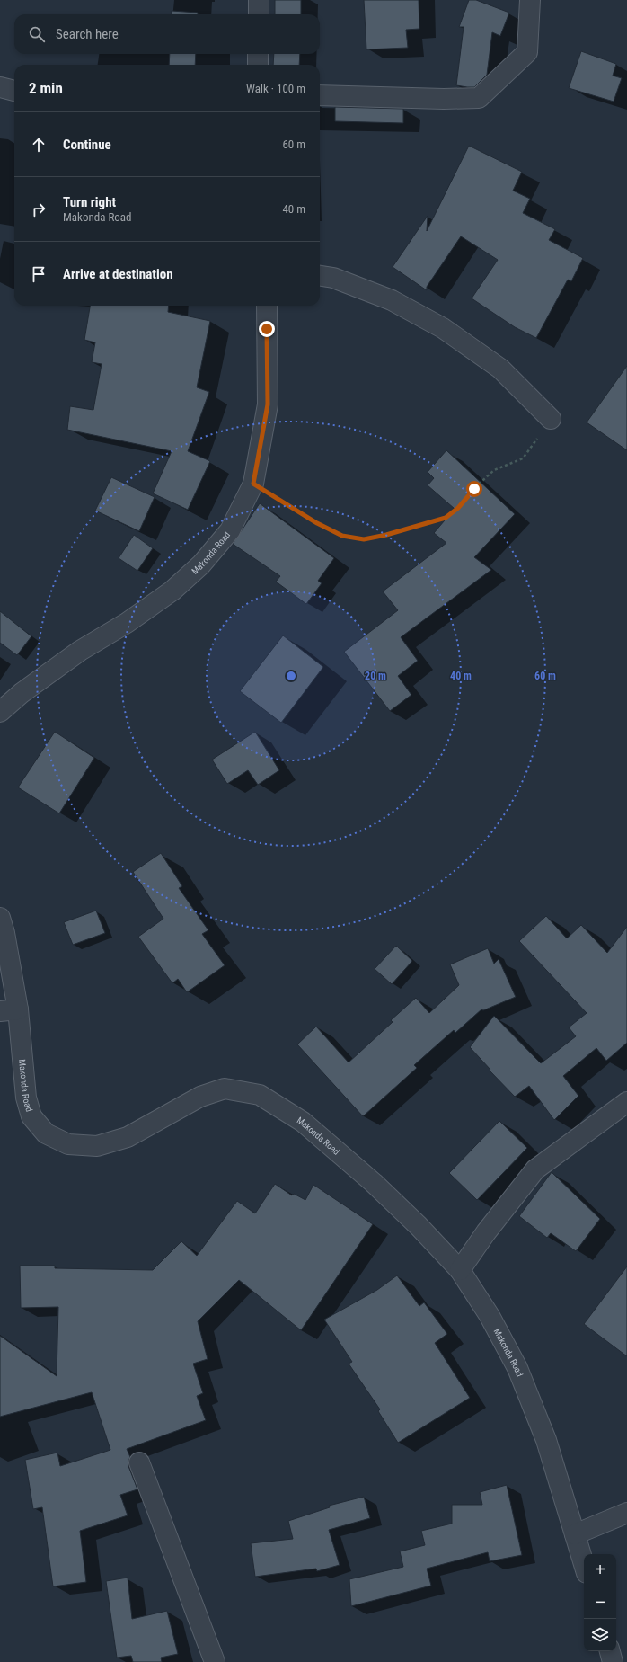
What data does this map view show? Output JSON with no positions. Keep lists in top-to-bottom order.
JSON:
{
  "streets": {
    "street": ["Makonda Road"]
  },
  "page": {
    "search": "Search here",
    "heading": ["2 min", "Walk · 100 m"],
    "list": [
      ["Continue", "60 m"],
      ["Turn right", "Makonda Road", "40 m"],
      "Arrive at destination"
    ],
    "map_buttons": ["+", "−"]
  },
  "rings": ["20 m", "40 m", "60 m"]
}
